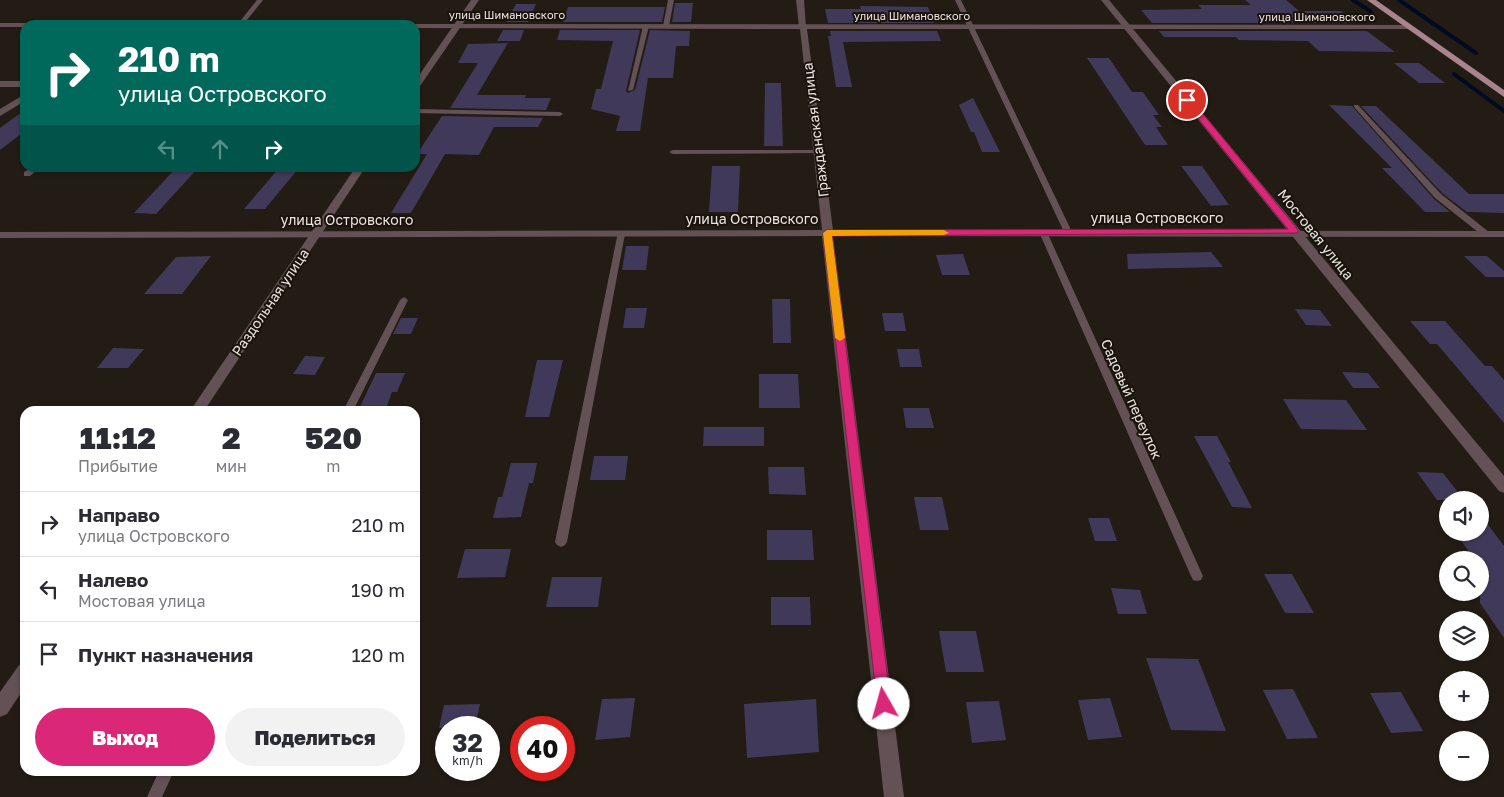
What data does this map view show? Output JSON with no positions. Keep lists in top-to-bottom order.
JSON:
{
  "streets": {
    "street": [
      "улица Шимановского",
      "Гражданская улица",
      "улица Островского",
      "Мостовая улица",
      "Раздольная улица"
    ],
    "lane": ["Садовый переулок"]
  },
  "crossings": [
    ["улица Шимановского", "Гражданская улица"],
    ["улица Шимановского", "Мостовая улица"],
    ["Гражданская улица", "улица Островского"],
    ["улица Островского", "Мостовая улица"],
    ["улица Островского", "Раздольная улица"],
    ["улица Островского", "Садовый переулок"]
  ],
  "page": {
    "turn": ["210 m", "улица Островского"],
    "eta": [
      "11:12",
      "Прибытие",
      "2",
      "мин",
      "520",
      "m"
    ],
    "map_buttons": ["+", "−"],
    "list": [
      {
        "name": "Направо",
        "note": "улица Островского",
        "value": "210 m"
      },
      {
        "name": "Налево",
        "note": "Мостовая улица",
        "value": "190 m"
      },
      {
        "name": "Пункт назначения",
        "value": "120 m"
      }
    ],
    "buttons": ["Выход", "Поделиться"],
    "speed": "32 km/h",
    "limit": "40"
  }
}
